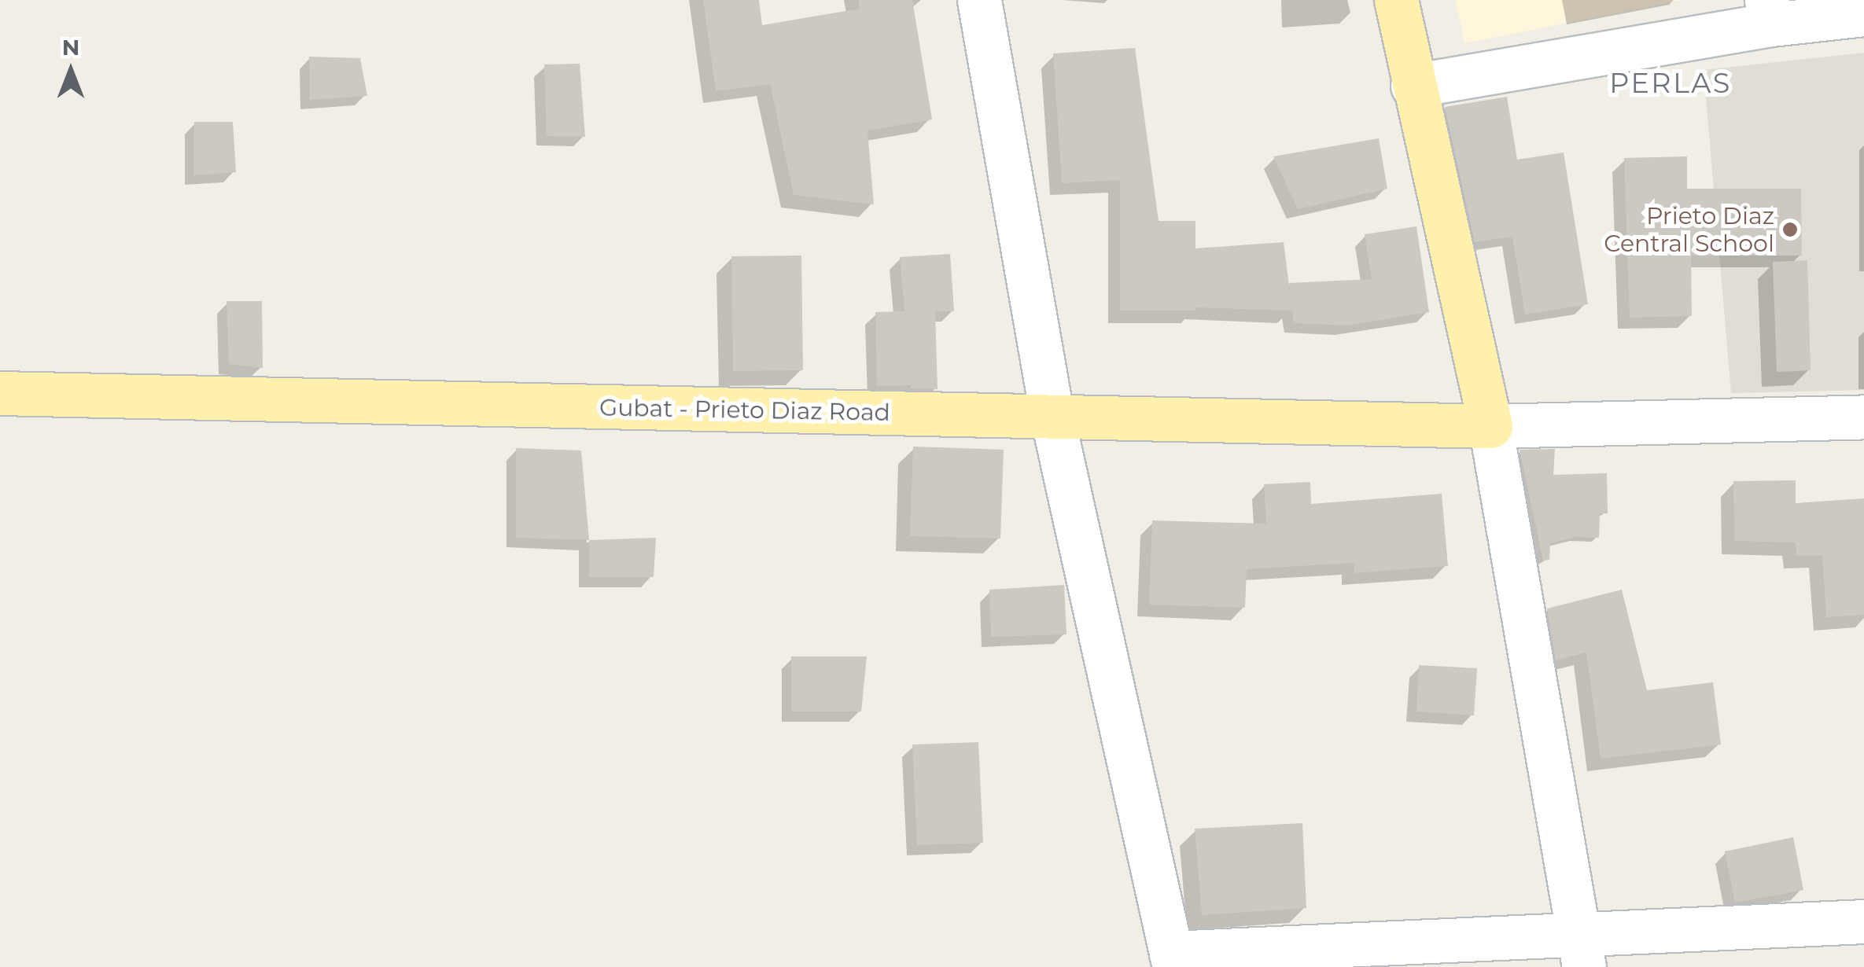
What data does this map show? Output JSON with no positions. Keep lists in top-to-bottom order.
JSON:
{
  "streets": {
    "main road": ["Gubat - Prieto Diaz Road"]
  },
  "districts": ["PERLAS"],
  "places": ["Prieto Diaz Central School"],
  "north": "top"
}
